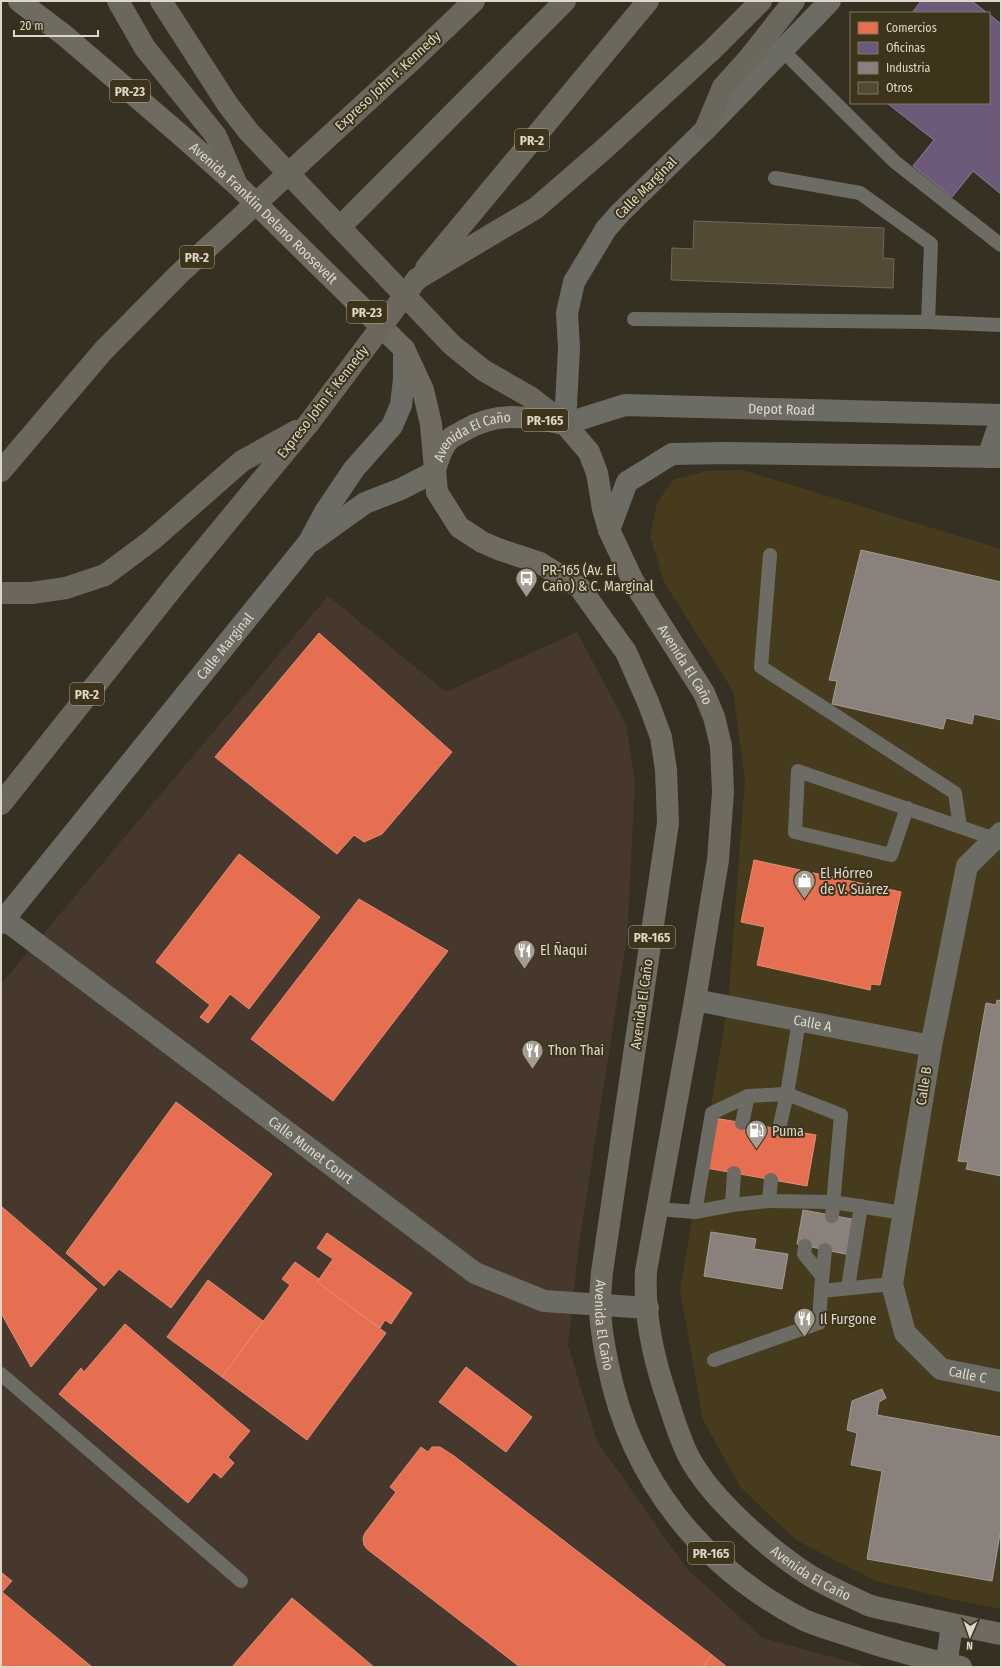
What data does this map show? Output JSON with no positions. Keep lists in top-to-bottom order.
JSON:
{
  "streets": {
    "highway": ["Expreso John F. Kennedy", "PR-2"],
    "main road": [
      "PR-23",
      "Avenida Franklin Delano Roosevelt",
      "PR-165",
      "Avenida El Caño"
    ],
    "street": [
      "Calle Marginal",
      "Depot Road",
      "Calle A",
      "Calle B",
      "Calle Munet Court",
      "Calle C"
    ]
  },
  "crossings": [
    ["Calle Marginal", "Avenida Franklin Delano Roosevelt"],
    ["Calle Marginal", "Depot Road"],
    ["Calle Marginal", "Avenida El Caño"],
    ["Calle Marginal", "Calle Munet Court"],
    ["Avenida Franklin Delano Roosevelt", "Avenida El Caño"],
    ["Depot Road", "Avenida El Caño"],
    ["Avenida El Caño", "Calle A"],
    ["Avenida El Caño", "Calle Munet Court"],
    ["Calle A", "Calle B"],
    ["Calle B", "Calle C"]
  ],
  "places": {
    "bus stop": ["PR-165 (Av. El Caño) & C. Marginal"],
    "shop": ["El Hórreo de V. Suárez"],
    "restaurant": ["El Ñaqui", "Thon Thai", "Il Furgone"],
    "fuel station": ["Puma"]
  },
  "legend": [
    "Comercios",
    "Oficinas",
    "Industria",
    "Otros"
  ],
  "scale_bar": "20 m",
  "north": "bottom"
}
